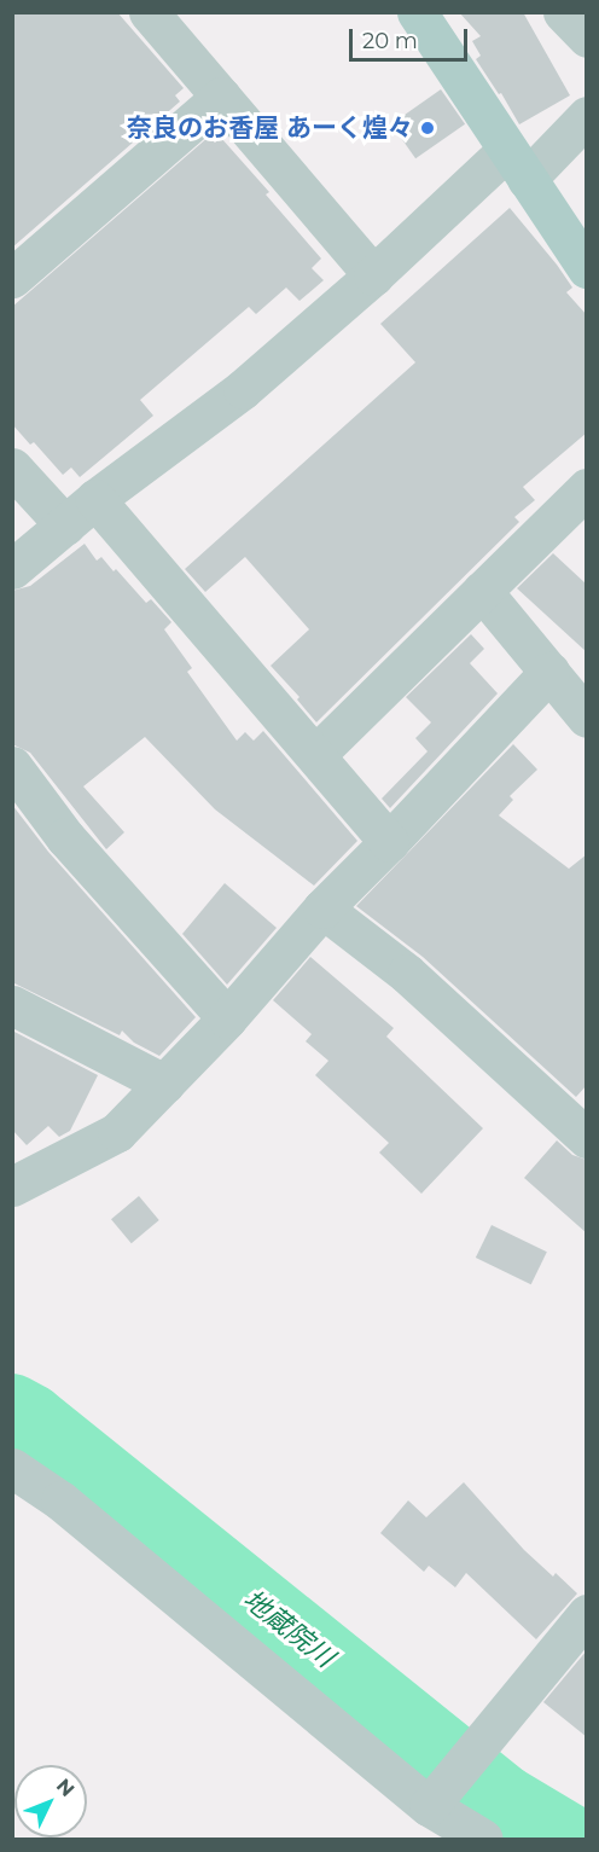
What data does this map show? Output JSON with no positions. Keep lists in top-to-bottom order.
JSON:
{
  "water": ["地蔵院川"],
  "places": ["奈良のお香屋 あーく煌々"],
  "scale_bar": "20 m",
  "north": "top right"
}
